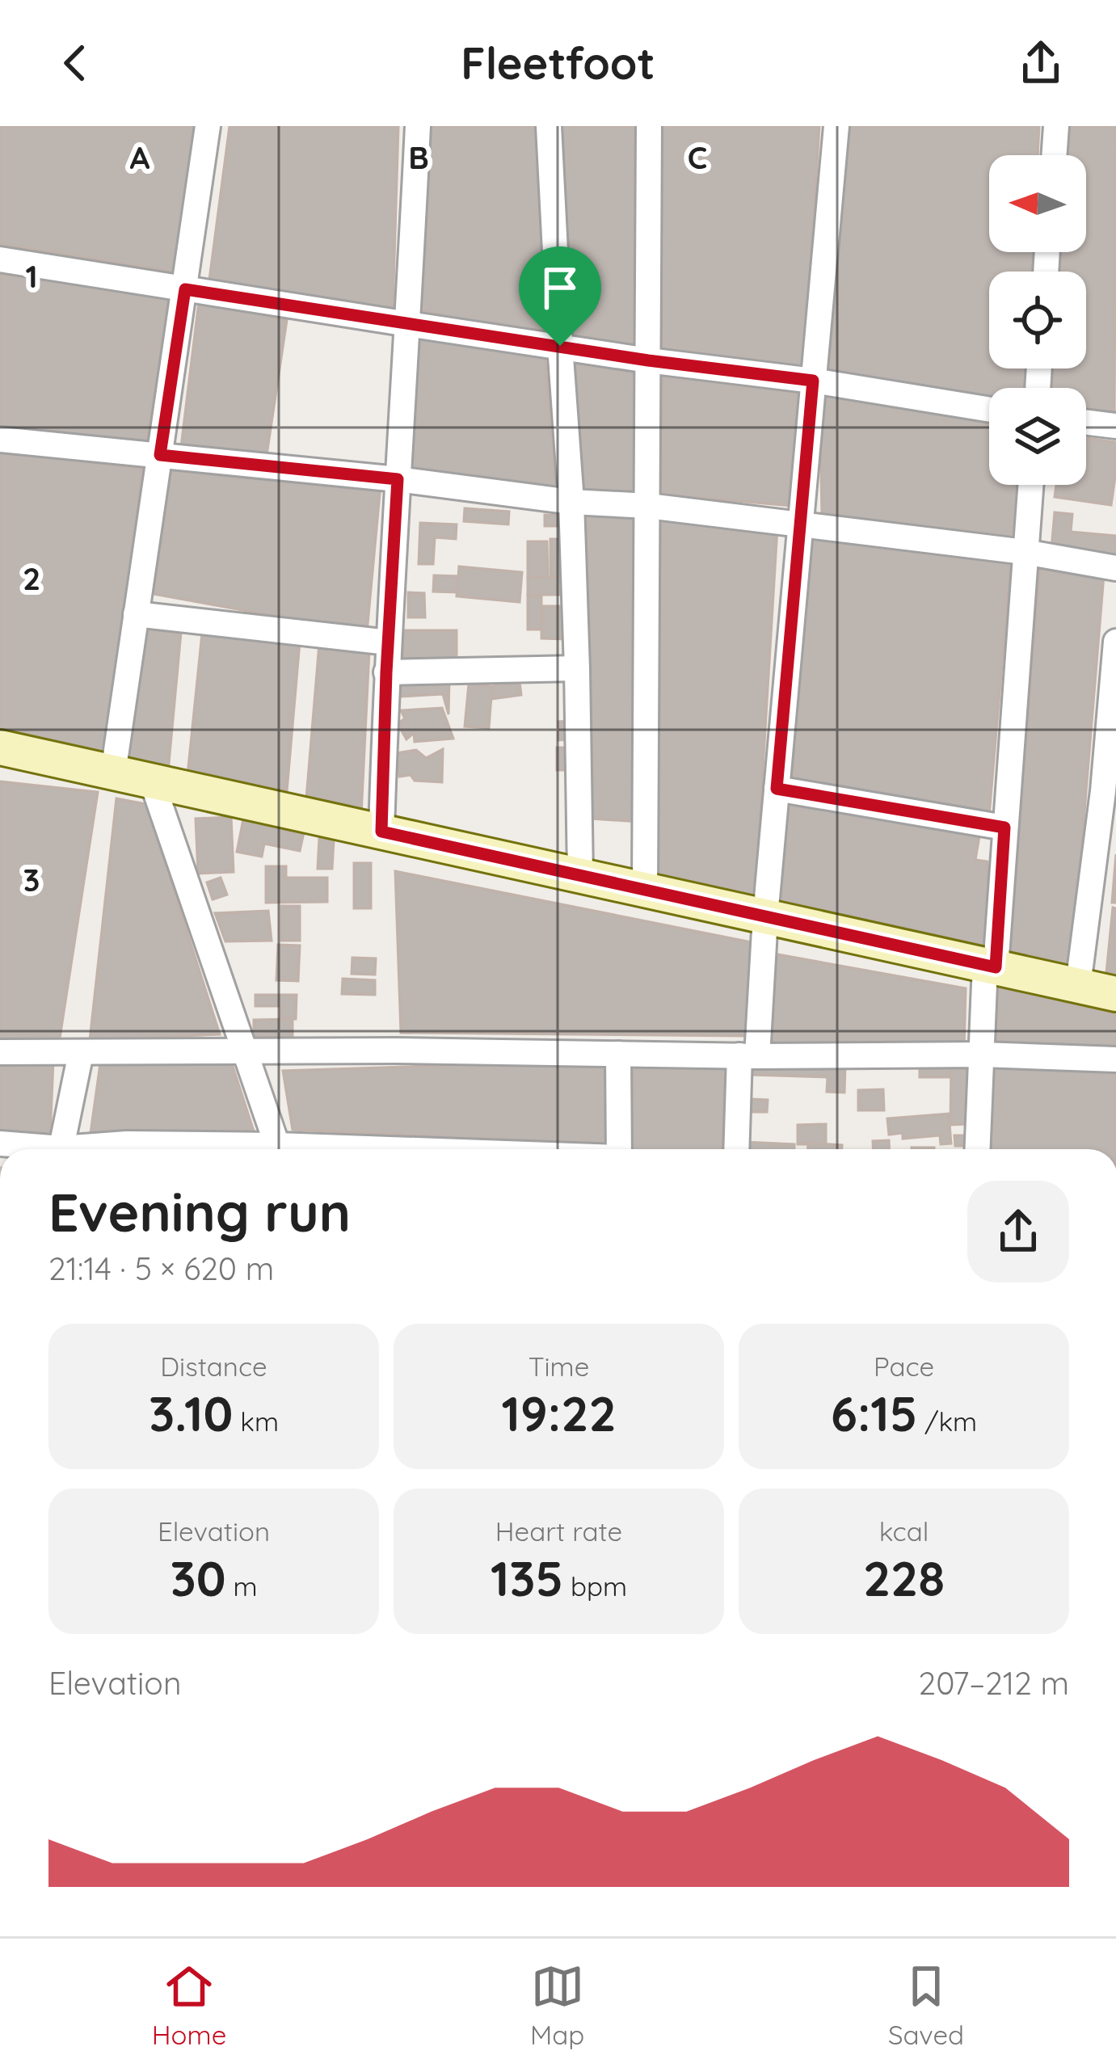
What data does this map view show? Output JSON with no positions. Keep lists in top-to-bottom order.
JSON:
{
  "north": "left",
  "page": {
    "header": "Fleetfoot",
    "heading": ["Evening run", "21:14 · 5 × 620 m"],
    "stats": [
      ["Distance", "3.10 km"],
      ["Time", "19:22"],
      ["Pace", "6:15 /km"],
      ["Elevation", "30 m"],
      ["Heart rate", "135 bpm"],
      ["kcal", "228"]
    ],
    "chart": ["Elevation", "207–212 m"],
    "tabs": ["Home", "Map", "Saved"]
  },
  "grid": {
    "columns": ["A", "B", "C"],
    "rows": ["1", "2", "3"]
  }
}
